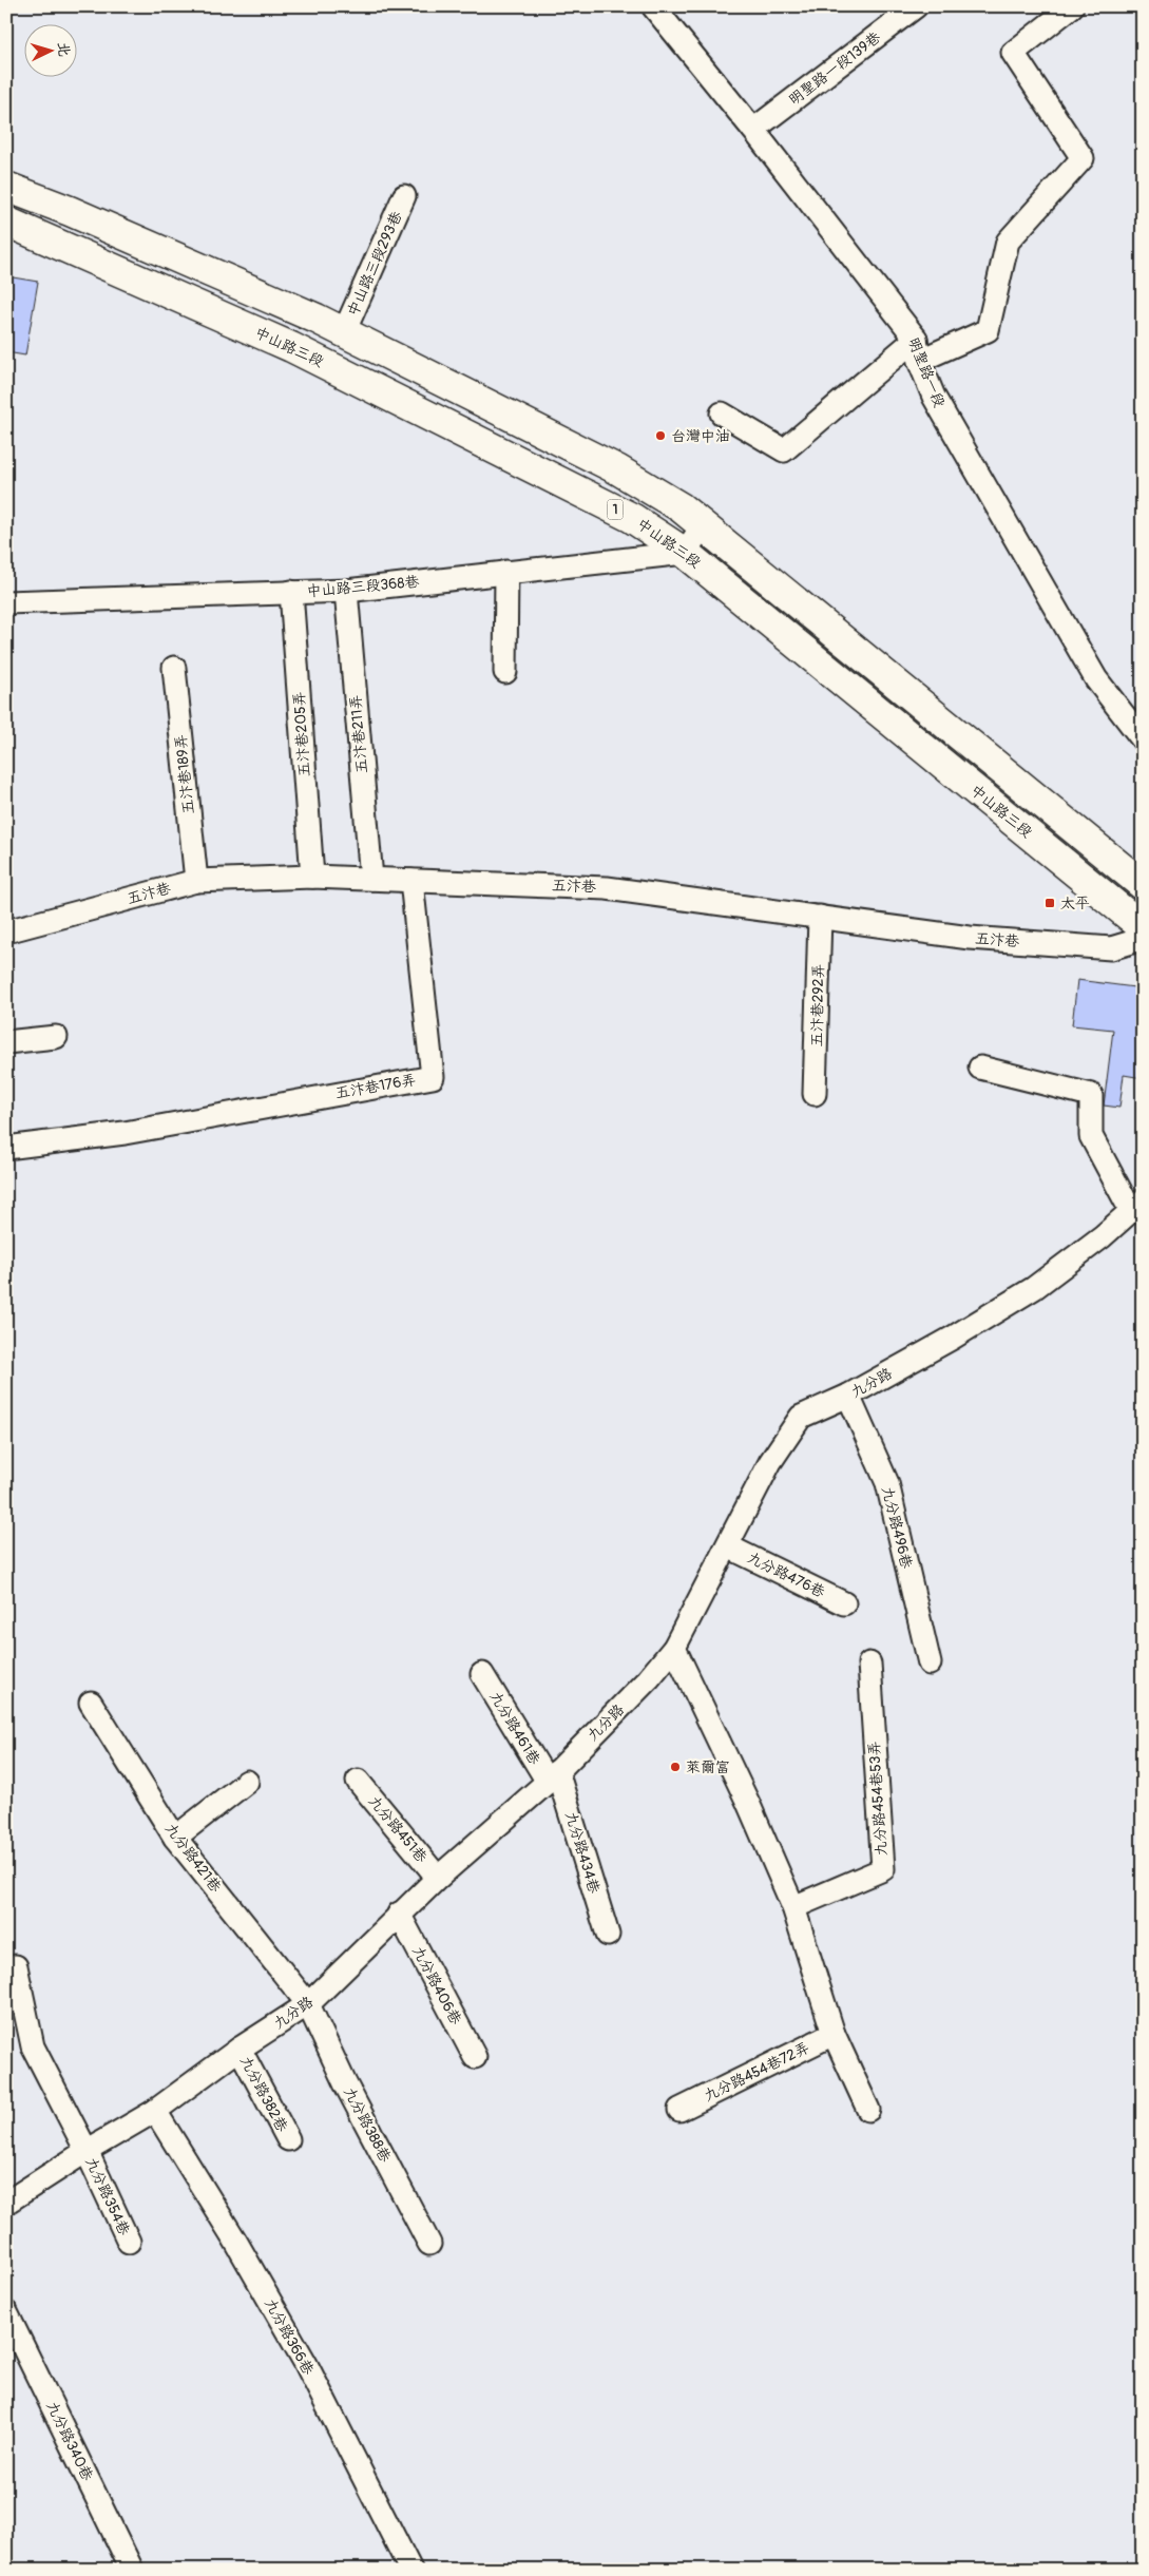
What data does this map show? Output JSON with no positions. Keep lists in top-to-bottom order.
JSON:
{
  "streets": {
    "main road": ["中山路三段", "1"],
    "street": [
      "明聖路一段139巷",
      "中山路三段293巷",
      "明聖路一段",
      "中山路三段368巷",
      "五汴巷205弄",
      "五汴巷211弄",
      "五汴巷189弄",
      "五汴巷",
      "五汴巷292弄",
      "五汴巷176弄",
      "九分路",
      "九分路496巷",
      "九分路476巷",
      "九分路461巷",
      "九分路454巷53弄",
      "九分路451巷",
      "九分路434巷",
      "九分路421巷",
      "九分路406巷",
      "九分路454巷72弄",
      "九分路382巷",
      "九分路388巷",
      "九分路354巷",
      "九分路366巷",
      "九分路340巷"
    ]
  },
  "crossings": [
    ["明聖路一段139巷", "明聖路一段"],
    ["中山路三段", "中山路三段368巷"],
    ["中山路三段368巷", "五汴巷205弄"],
    ["中山路三段368巷", "五汴巷211弄"],
    ["五汴巷205弄", "五汴巷"],
    ["五汴巷211弄", "五汴巷"],
    ["五汴巷189弄", "五汴巷"],
    ["五汴巷", "五汴巷292弄"],
    ["五汴巷", "五汴巷176弄"],
    ["九分路", "九分路496巷"],
    ["九分路", "九分路476巷"],
    ["九分路", "九分路461巷"],
    ["九分路", "九分路451巷"],
    ["九分路", "九分路434巷"],
    ["九分路", "九分路421巷"],
    ["九分路", "九分路406巷"],
    ["九分路", "九分路382巷"],
    ["九分路", "九分路388巷"],
    ["九分路", "九分路354巷"],
    ["九分路", "九分路366巷"],
    ["九分路461巷", "九分路434巷"],
    ["九分路421巷", "九分路388巷"]
  ],
  "places": {
    "other": ["台灣中油", "萊爾富"],
    "transit": ["太平"]
  },
  "north": "right"
}
